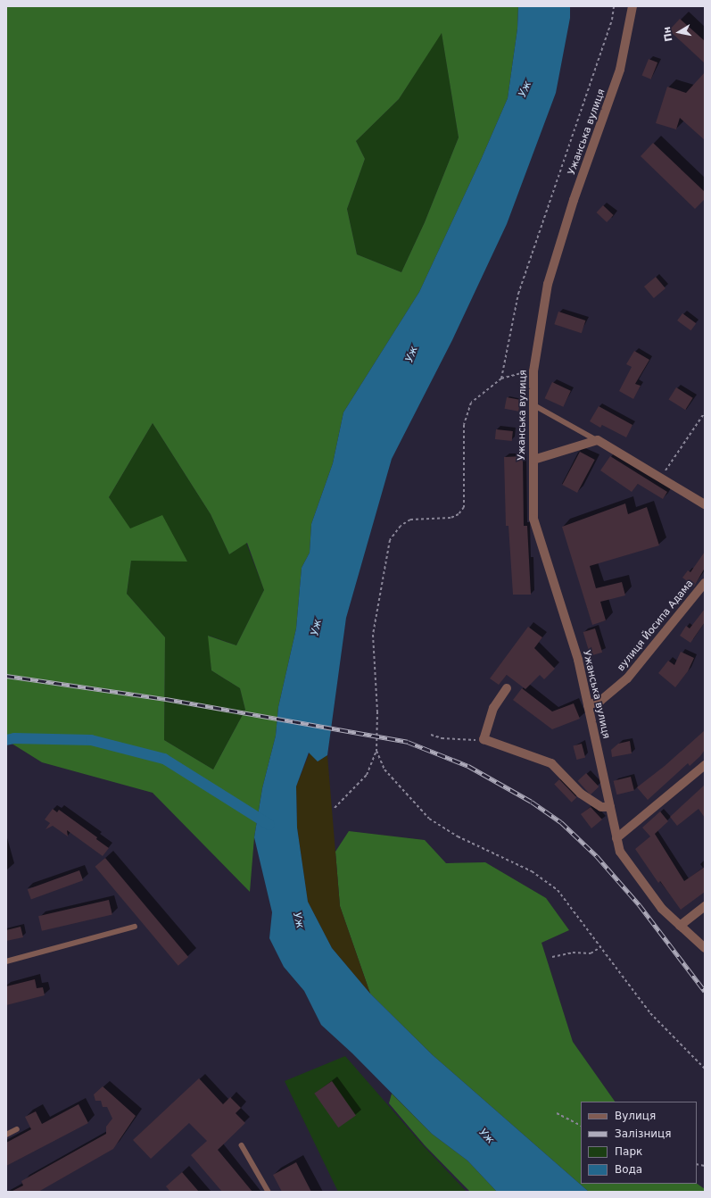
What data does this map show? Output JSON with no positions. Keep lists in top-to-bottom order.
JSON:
{
  "streets": {
    "street": ["Ужанська вулиця", "вулиця Йосипа Адама"]
  },
  "crossings": [
    ["Ужанська вулиця", "вулиця Йосипа Адама"]
  ],
  "water": ["Уж"],
  "legend": [
    "Вулиця",
    "Залізниця",
    "Парк",
    "Вода"
  ],
  "north": "left"
}
